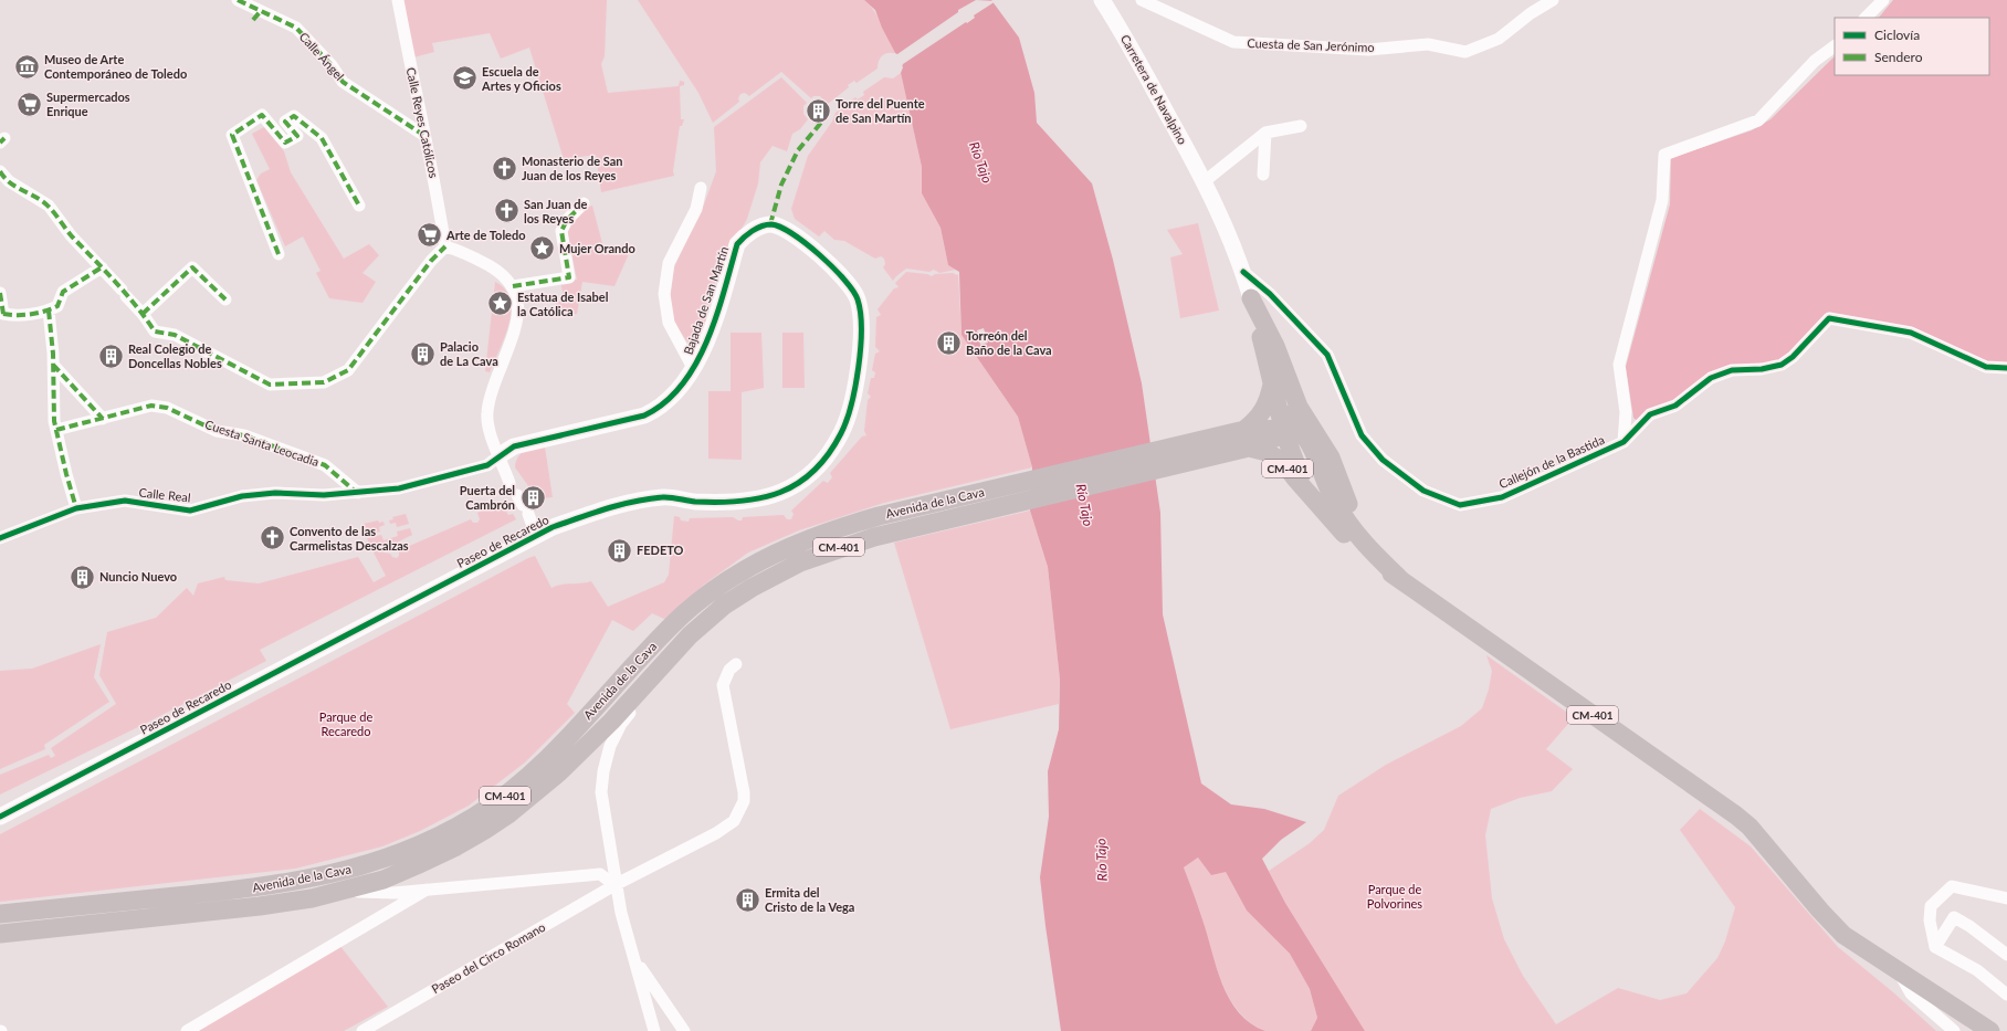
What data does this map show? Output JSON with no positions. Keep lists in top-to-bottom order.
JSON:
{
  "streets": {
    "main road": ["CM-401", "Avenida de la Cava"],
    "street": [
      "Cuesta de San Jerónimo",
      "Calle Ángel",
      "Carretera de Navalpino",
      "Calle Reyes Católicos",
      "Bajada de San Martín",
      "Cuesta Santa Leocadia",
      "Callejón de la Bastida",
      "Calle Real",
      "Paseo de Recaredo",
      "Paseo del Circo Romano"
    ]
  },
  "crossings": [
    ["Calle Ángel", "Calle Reyes Católicos"],
    ["Carretera de Navalpino", "Callejón de la Bastida"],
    ["Bajada de San Martín", "Calle Real"],
    ["Bajada de San Martín", "Paseo de Recaredo"],
    ["Cuesta Santa Leocadia", "Calle Real"],
    ["CM-401", "Avenida de la Cava"],
    ["Avenida de la Cava", "Paseo del Circo Romano"]
  ],
  "water": ["Río Tajo"],
  "parks": ["Parque de Recaredo", "Parque de Polvorines"],
  "places": {
    "museum": ["Museo de Arte Contemporáneo de Toledo"],
    "school or university": ["Escuela de Artes y Oficios"],
    "supermarket": ["Supermercados Enrique", "Arte de Toledo"],
    "building": [
      "Torre del Puente de San Martín",
      "Torreón del Baño de la Cava",
      "Palacio de La Cava",
      "Real Colegio de Doncellas Nobles",
      "Puerta del Cambrón",
      "FEDETO",
      "Nuncio Nuevo",
      "Ermita del Cristo de la Vega"
    ],
    "church": ["Monasterio de San Juan de los Reyes", "San Juan de los Reyes", "Convento de las Carmelistas Descalzas"],
    "place": ["Mujer Orando", "Estatua de Isabel la Católica"]
  },
  "legend": ["Ciclovía", "Sendero"]
}
